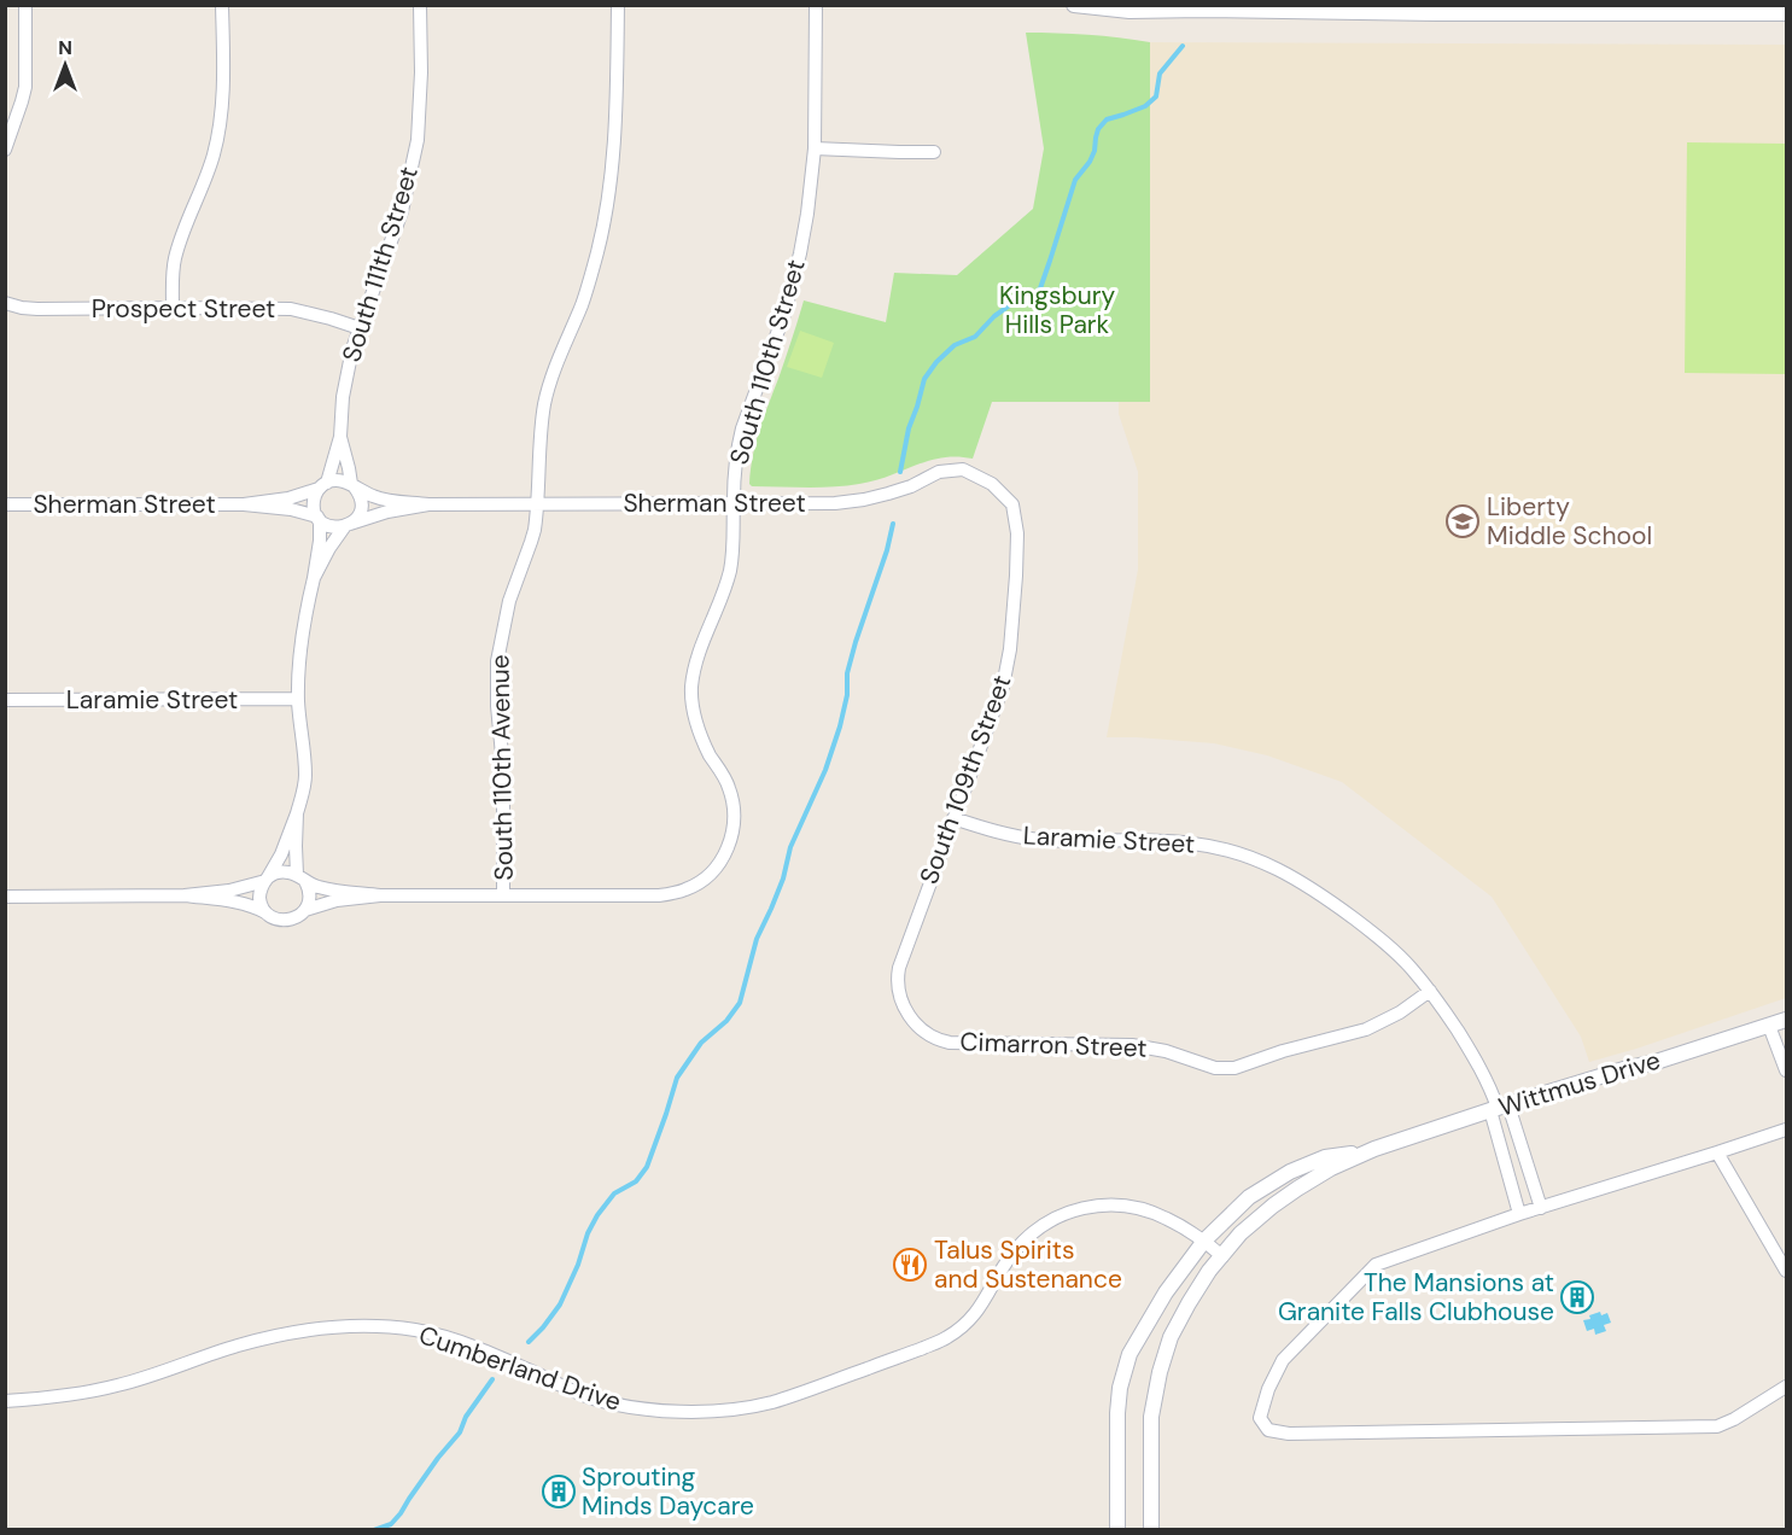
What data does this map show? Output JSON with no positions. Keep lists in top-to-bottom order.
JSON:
{
  "streets": {
    "street": [
      "South 111th Street",
      "Prospect Street",
      "South 110th Street",
      "Sherman Street",
      "Laramie Street",
      "South 110th Avenue",
      "South 109th Street",
      "Cimarron Street",
      "Wittmus Drive",
      "Cumberland Drive"
    ]
  },
  "crossings": [
    ["South 111th Street", "Prospect Street"],
    ["South 111th Street", "Sherman Street"],
    ["South 110th Street", "Sherman Street"],
    ["South 110th Street", "South 110th Avenue"],
    ["Sherman Street", "South 110th Avenue"],
    ["Sherman Street", "South 109th Street"],
    ["Laramie Street", "South 109th Street"],
    ["Laramie Street", "Cimarron Street"],
    ["Laramie Street", "Wittmus Drive"],
    ["South 109th Street", "Cimarron Street"],
    ["Wittmus Drive", "Cumberland Drive"]
  ],
  "parks": ["Kingsbury Hills Park"],
  "places": {
    "school or university": ["Liberty Middle School"],
    "restaurant": ["Talus Spirits and Sustenance"],
    "building": ["The Mansions at Granite Falls Clubhouse", "Sprouting Minds Daycare"]
  },
  "north": "top"
}
